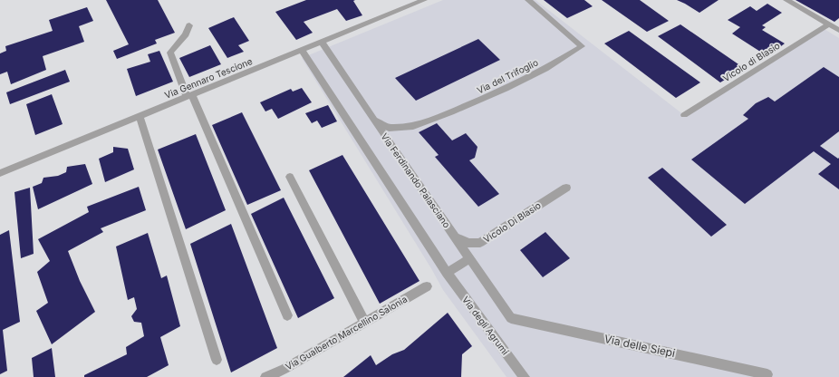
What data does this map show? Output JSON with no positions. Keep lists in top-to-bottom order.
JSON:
{
  "streets": {
    "street": [
      "Vicolo di Blasio",
      "Via del Trifoglio",
      "Via Gennaro Tescione",
      "Via Ferdinando Palasciano",
      "Vicolo Di Blasio",
      "Via degli Agrumi",
      "Via Gualberto Marcellino Salonia",
      "Via delle Siepi"
    ]
  },
  "crossings": [
    ["Via del Trifoglio", "Via Ferdinando Palasciano"],
    ["Via Gennaro Tescione", "Via Ferdinando Palasciano"],
    ["Via Ferdinando Palasciano", "Vicolo Di Blasio"],
    ["Via Ferdinando Palasciano", "Via delle Siepi"]
  ]
}
